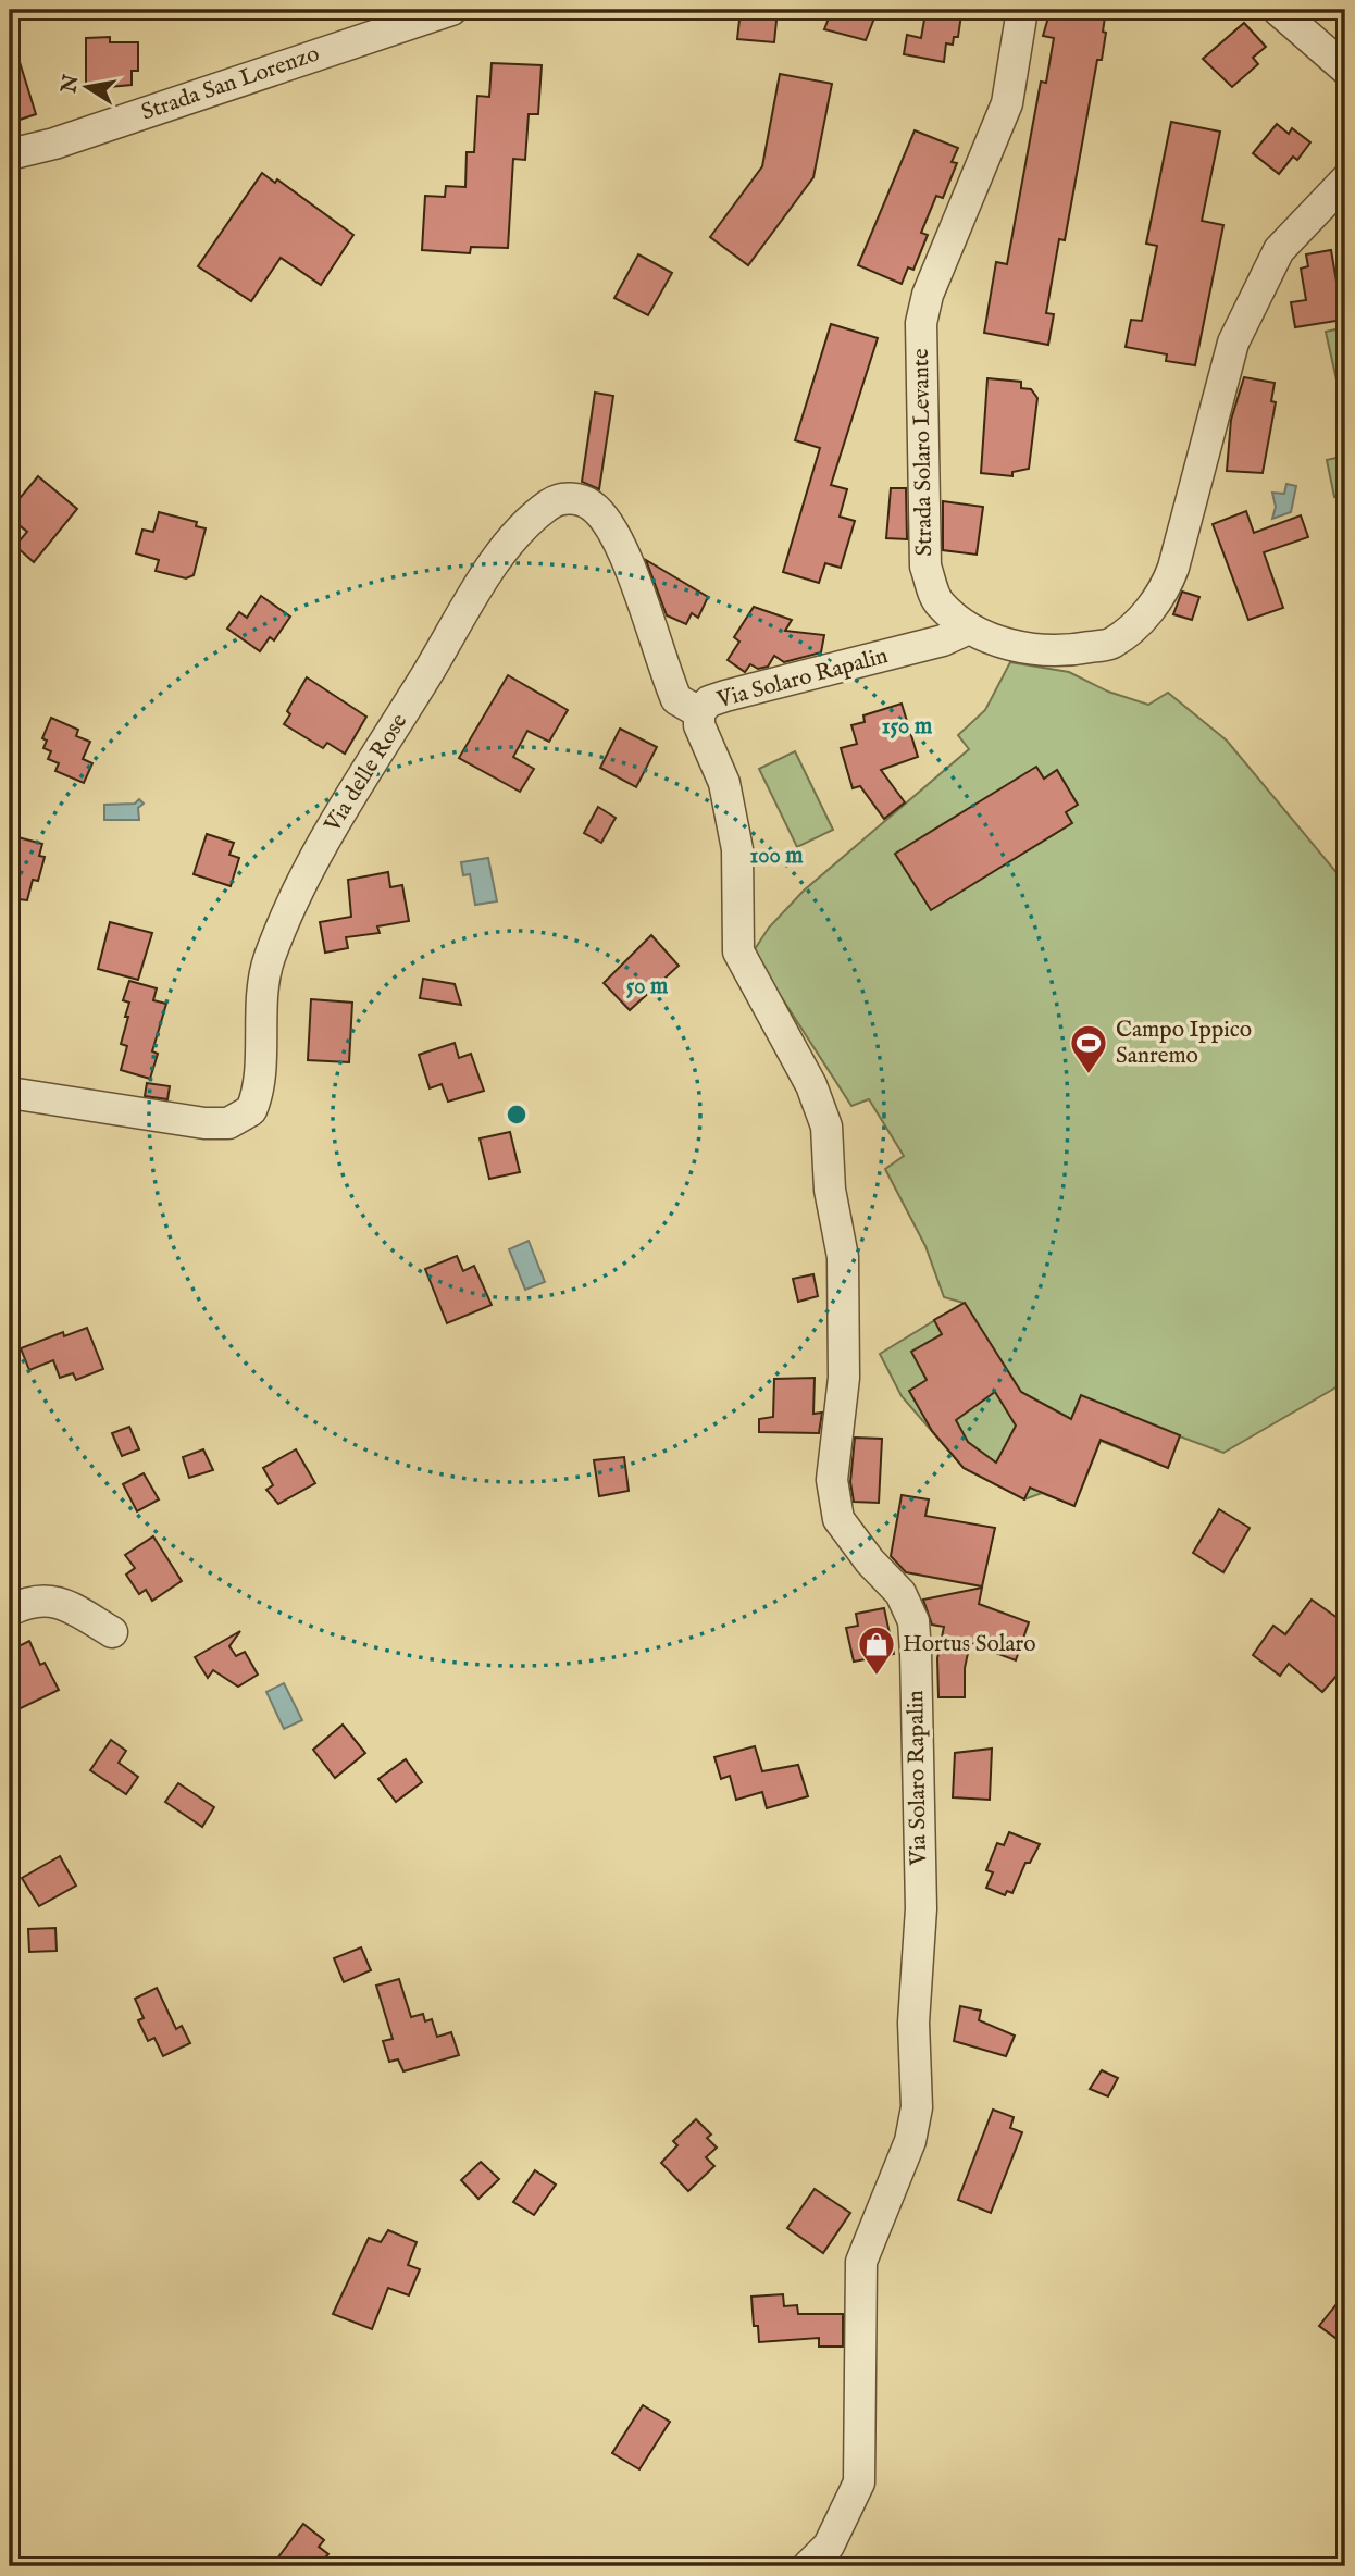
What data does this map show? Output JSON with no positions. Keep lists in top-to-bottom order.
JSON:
{
  "streets": {
    "street": [
      "Strada San Lorenzo",
      "Strada Solaro Levante",
      "Via Solaro Rapalin",
      "Via delle Rose"
    ]
  },
  "crossings": [
    ["Strada Solaro Levante", "Via Solaro Rapalin"],
    ["Via Solaro Rapalin", "Via delle Rose"]
  ],
  "places": {
    "sports": ["Campo Ippico Sanremo"],
    "shop": ["Hortus Solaro"]
  },
  "north": "left",
  "rings": ["150 m", "100 m", "50 m"]
}
